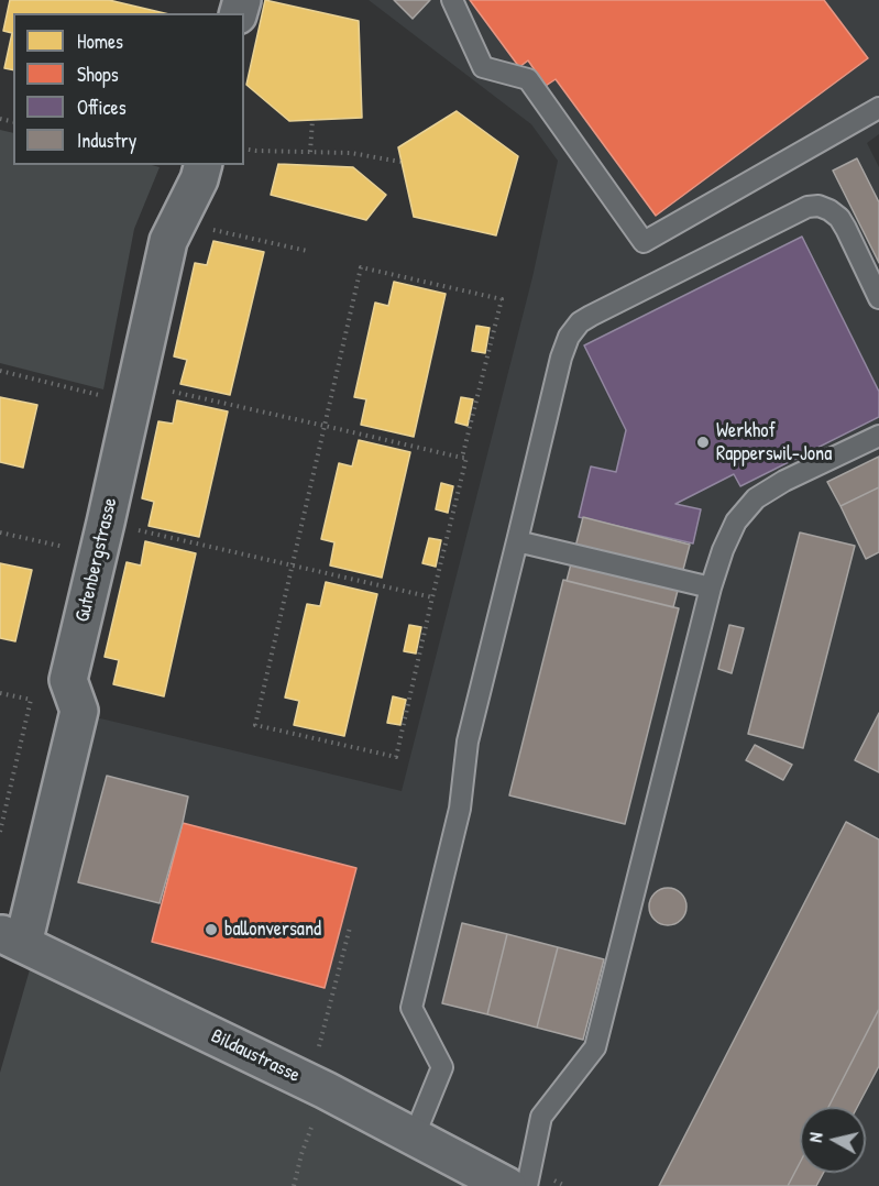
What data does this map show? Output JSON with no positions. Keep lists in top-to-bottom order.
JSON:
{
  "streets": {
    "street": ["Gutenbergstrasse", "Bildaustrasse"]
  },
  "crossings": [
    ["Gutenbergstrasse", "Bildaustrasse"]
  ],
  "places": ["Werkhof Rapperswil-Jona", "ballonversand"],
  "legend": [
    "Homes",
    "Shops",
    "Offices",
    "Industry"
  ],
  "north": "left"
}
